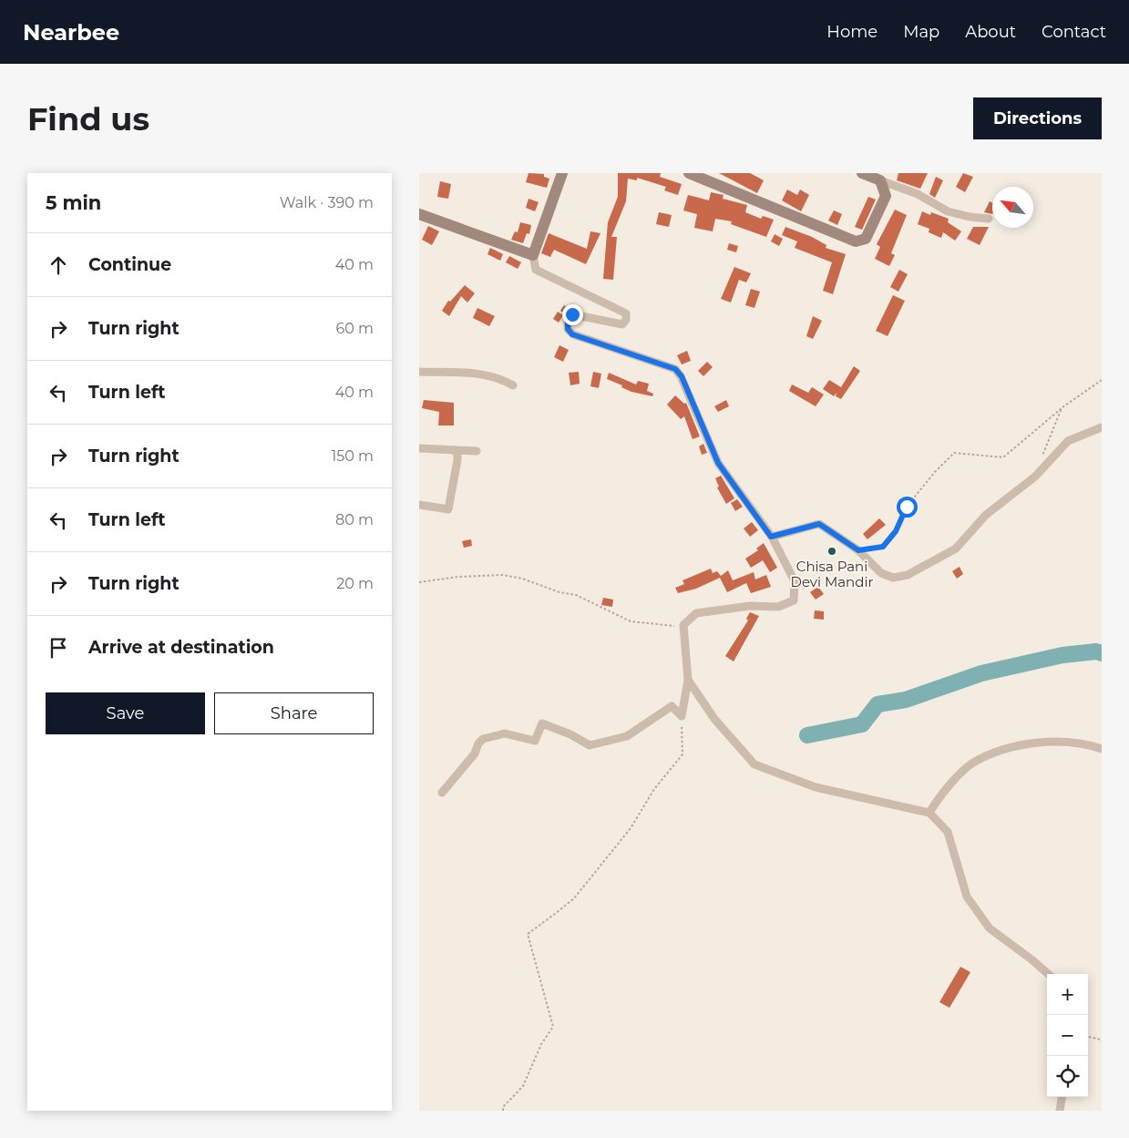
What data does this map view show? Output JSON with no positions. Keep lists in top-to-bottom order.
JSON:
{
  "places": ["Chisa Pani Devi Mandir"],
  "north": "top left",
  "page": {
    "header": "Nearbee",
    "nav": [
      "Home",
      "Map",
      "About",
      "Contact"
    ],
    "buttons": [
      "Directions",
      ["Save", "Share"]
    ],
    "title": "Find us",
    "heading": ["5 min", "Walk · 390 m"],
    "list": [
      ["Continue", "40 m"],
      ["Turn right", "60 m"],
      ["Turn left", "40 m"],
      ["Turn right", "150 m"],
      ["Turn left", "80 m"],
      ["Turn right", "20 m"],
      "Arrive at destination"
    ],
    "map_buttons": ["+", "−"]
  }
}
